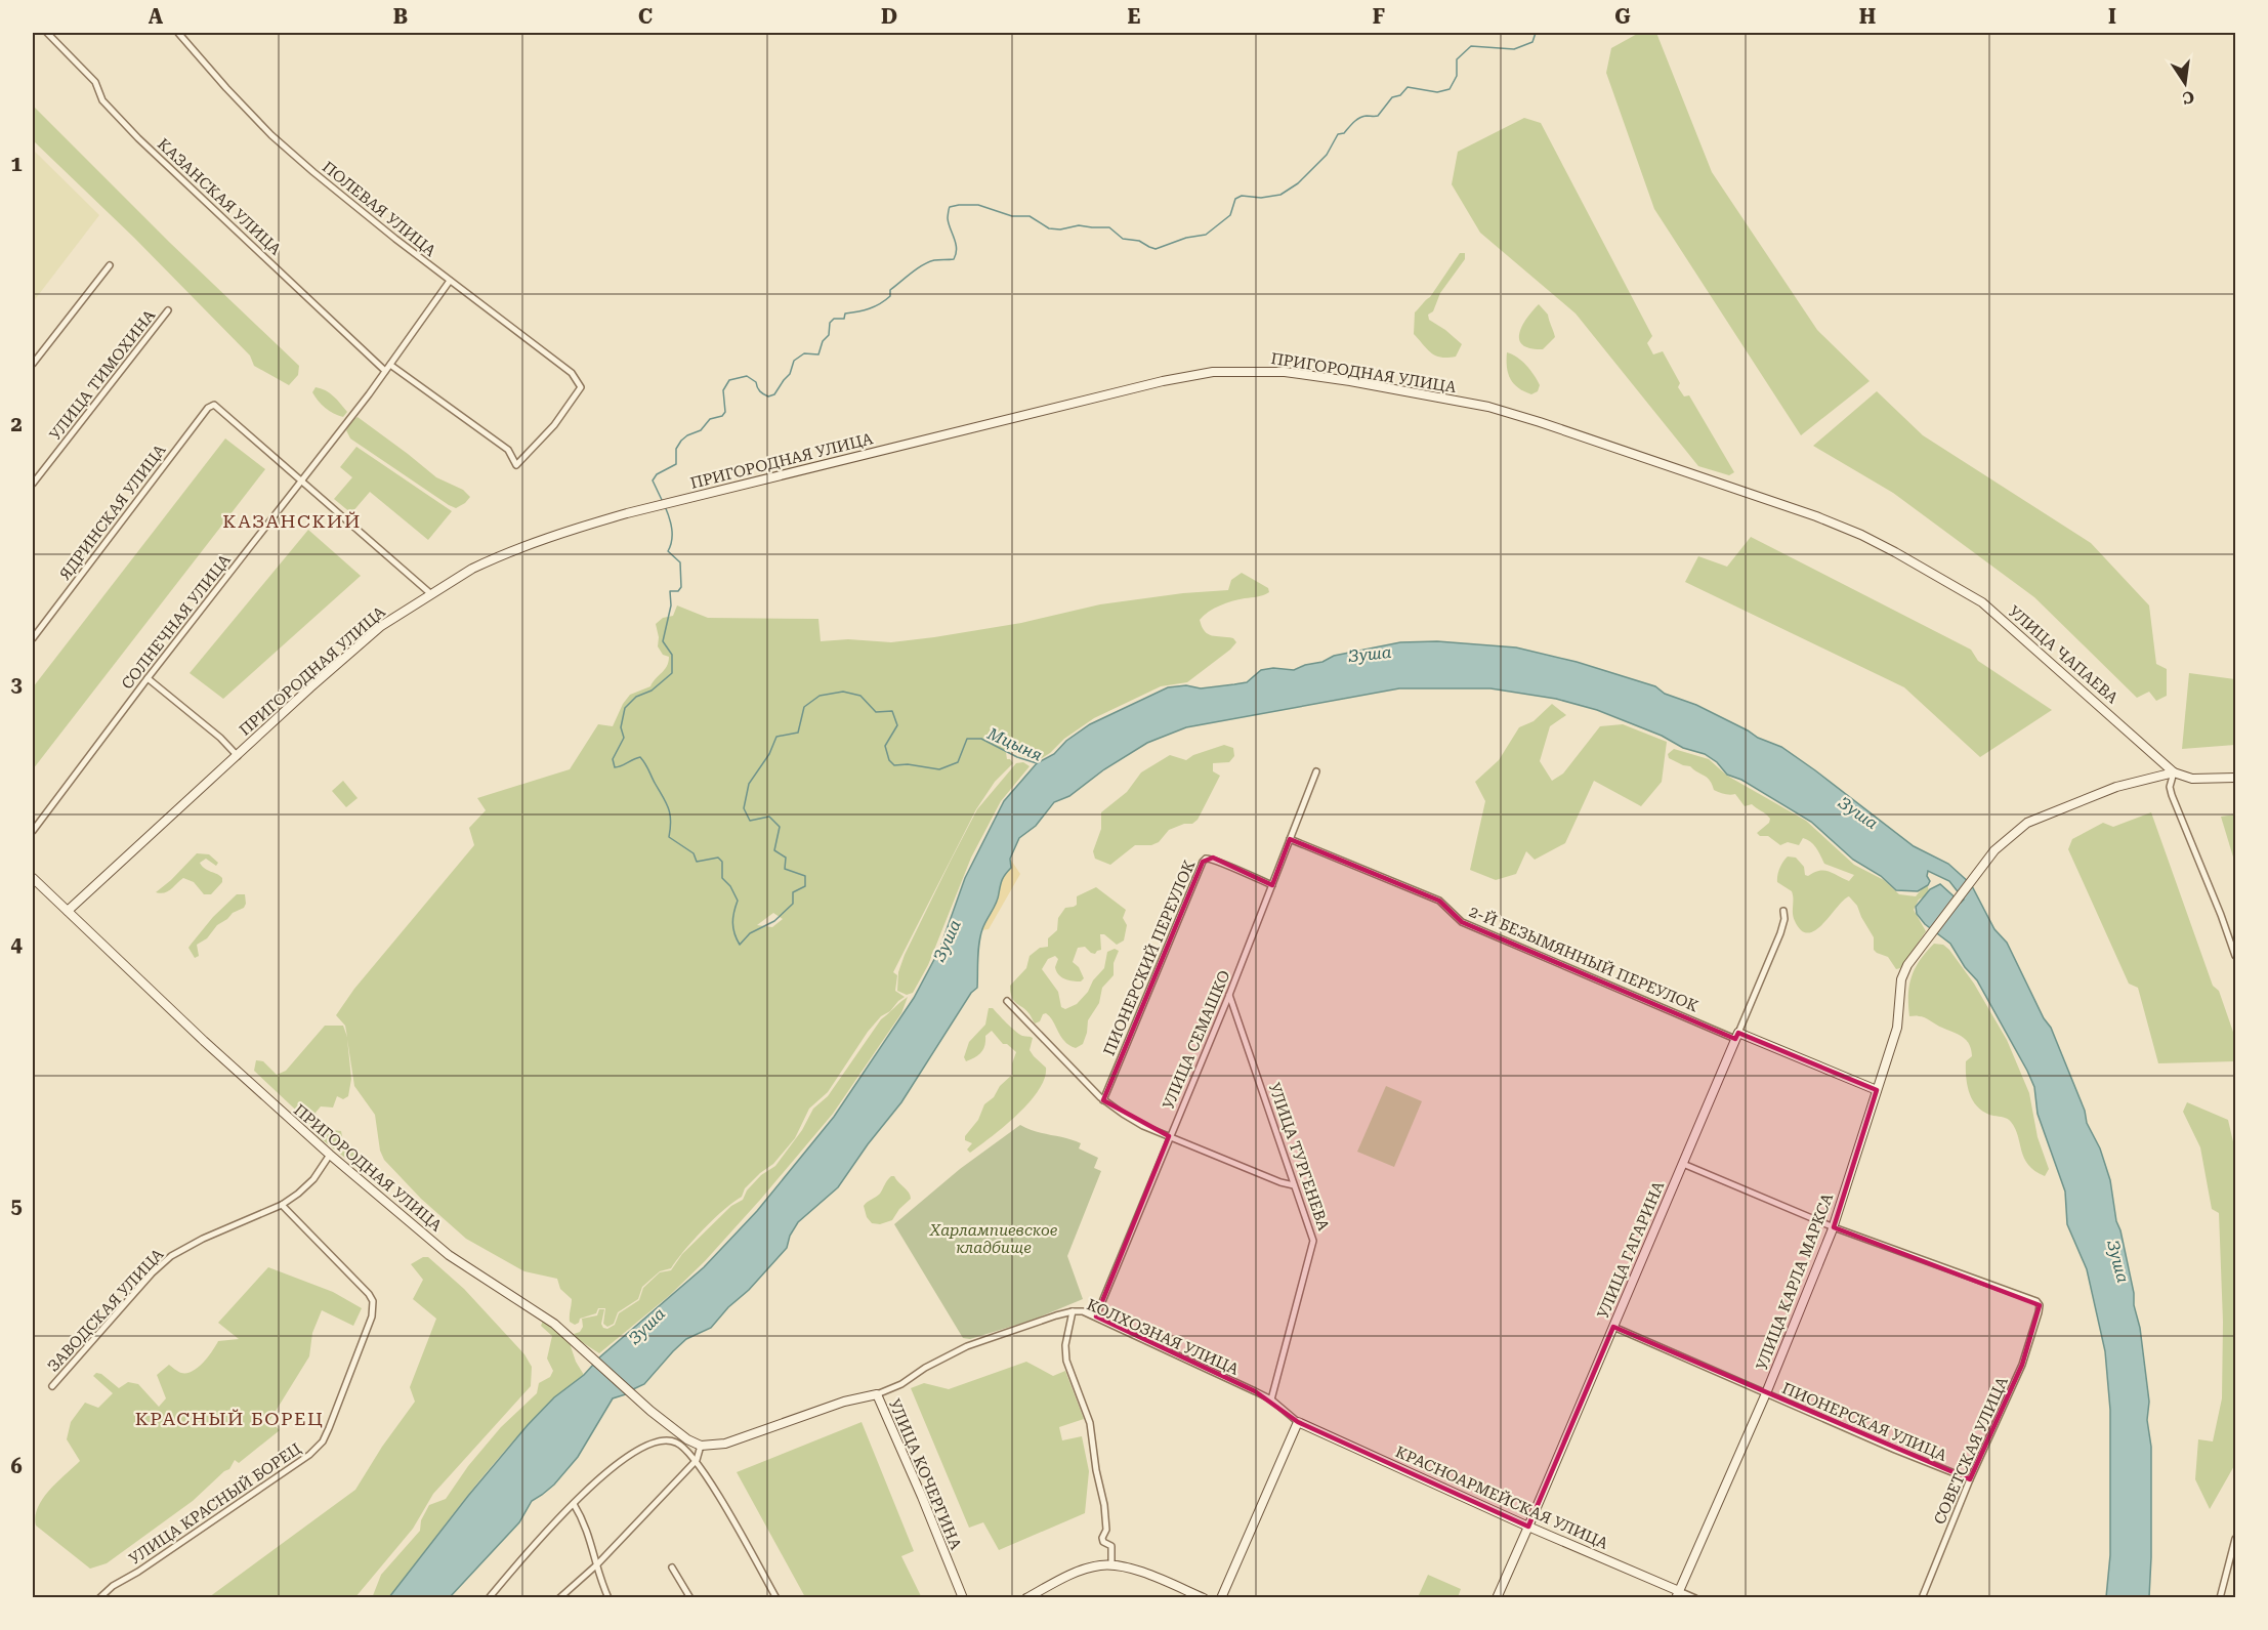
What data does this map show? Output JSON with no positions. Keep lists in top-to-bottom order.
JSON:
{
  "streets": {
    "main road": [
      "ПРИГОРОДНАЯ УЛИЦА",
      "УЛИЦА ЧАПАЕВА",
      "2-Й БЕЗЫМЯННЫЙ ПЕРЕУЛОК",
      "УЛИЦА ГАГАРИНА",
      "УЛИЦА КАРЛА МАРКСА",
      "УЛИЦА КОЧЕРГИНА",
      "КРАСНОАРМЕЙСКАЯ УЛИЦА"
    ],
    "street": [
      "КАЗАНСКАЯ УЛИЦА",
      "ПОЛЕВАЯ УЛИЦА",
      "УЛИЦА ТИМОХИНА",
      "ЯДРИНСКАЯ УЛИЦА",
      "СОЛНЕЧНАЯ УЛИЦА",
      "ПИОНЕРСКИЙ ПЕРЕУЛОК",
      "УЛИЦА СЕМАШКО",
      "УЛИЦА ТУРГЕНЕВА",
      "ЗАВОДСКАЯ УЛИЦА",
      "КОЛХОЗНАЯ УЛИЦА",
      "ПИОНЕРСКАЯ УЛИЦА",
      "СОВЕТСКАЯ УЛИЦА",
      "УЛИЦА КРАСНЫЙ БОРЕЦ"
    ]
  },
  "crossings": [
    ["КАЗАНСКАЯ УЛИЦА", "СОЛНЕЧНАЯ УЛИЦА"],
    ["ПОЛЕВАЯ УЛИЦА", "СОЛНЕЧНАЯ УЛИЦА"],
    ["ПРИГОРОДНАЯ УЛИЦА", "УЛИЦА ЧАПАЕВА"],
    ["ПРИГОРОДНАЯ УЛИЦА", "ЗАВОДСКАЯ УЛИЦА"],
    ["ПРИГОРОДНАЯ УЛИЦА", "УЛИЦА КОЧЕРГИНА"],
    ["ЯДРИНСКАЯ УЛИЦА", "СОЛНЕЧНАЯ УЛИЦА"],
    ["УЛИЦА ЧАПАЕВА", "УЛИЦА КАРЛА МАРКСА"],
    ["ПИОНЕРСКИЙ ПЕРЕУЛОК", "УЛИЦА СЕМАШКО"],
    ["2-Й БЕЗЫМЯННЫЙ ПЕРЕУЛОК", "УЛИЦА СЕМАШКО"],
    ["2-Й БЕЗЫМЯННЫЙ ПЕРЕУЛОК", "УЛИЦА ГАГАРИНА"],
    ["2-Й БЕЗЫМЯННЫЙ ПЕРЕУЛОК", "УЛИЦА КАРЛА МАРКСА"],
    ["УЛИЦА СЕМАШКО", "УЛИЦА ТУРГЕНЕВА"],
    ["УЛИЦА СЕМАШКО", "КОЛХОЗНАЯ УЛИЦА"],
    ["УЛИЦА ТУРГЕНЕВА", "КОЛХОЗНАЯ УЛИЦА"],
    ["УЛИЦА ГАГАРИНА", "ПИОНЕРСКАЯ УЛИЦА"],
    ["УЛИЦА ГАГАРИНА", "КРАСНОАРМЕЙСКАЯ УЛИЦА"],
    ["УЛИЦА КАРЛА МАРКСА", "ПИОНЕРСКАЯ УЛИЦА"],
    ["УЛИЦА КАРЛА МАРКСА", "СОВЕТСКАЯ УЛИЦА"],
    ["УЛИЦА КАРЛА МАРКСА", "КРАСНОАРМЕЙСКАЯ УЛИЦА"],
    ["ЗАВОДСКАЯ УЛИЦА", "УЛИЦА КРАСНЫЙ БОРЕЦ"],
    ["КОЛХОЗНАЯ УЛИЦА", "УЛИЦА КОЧЕРГИНА"],
    ["КОЛХОЗНАЯ УЛИЦА", "КРАСНОАРМЕЙСКАЯ УЛИЦА"],
    ["ПИОНЕРСКАЯ УЛИЦА", "СОВЕТСКАЯ УЛИЦА"]
  ],
  "districts": ["КАЗАНСКИЙ", "КРАСНЫЙ БОРЕЦ"],
  "water": ["Зуша", "Мцыня"],
  "parks": ["Харлампиевское кладбище"],
  "north": "bottom",
  "grid": {
    "columns": [
      "A",
      "B",
      "C",
      "D",
      "E",
      "F",
      "G",
      "H",
      "I"
    ],
    "rows": [
      "1",
      "2",
      "3",
      "4",
      "5",
      "6"
    ]
  }
}
